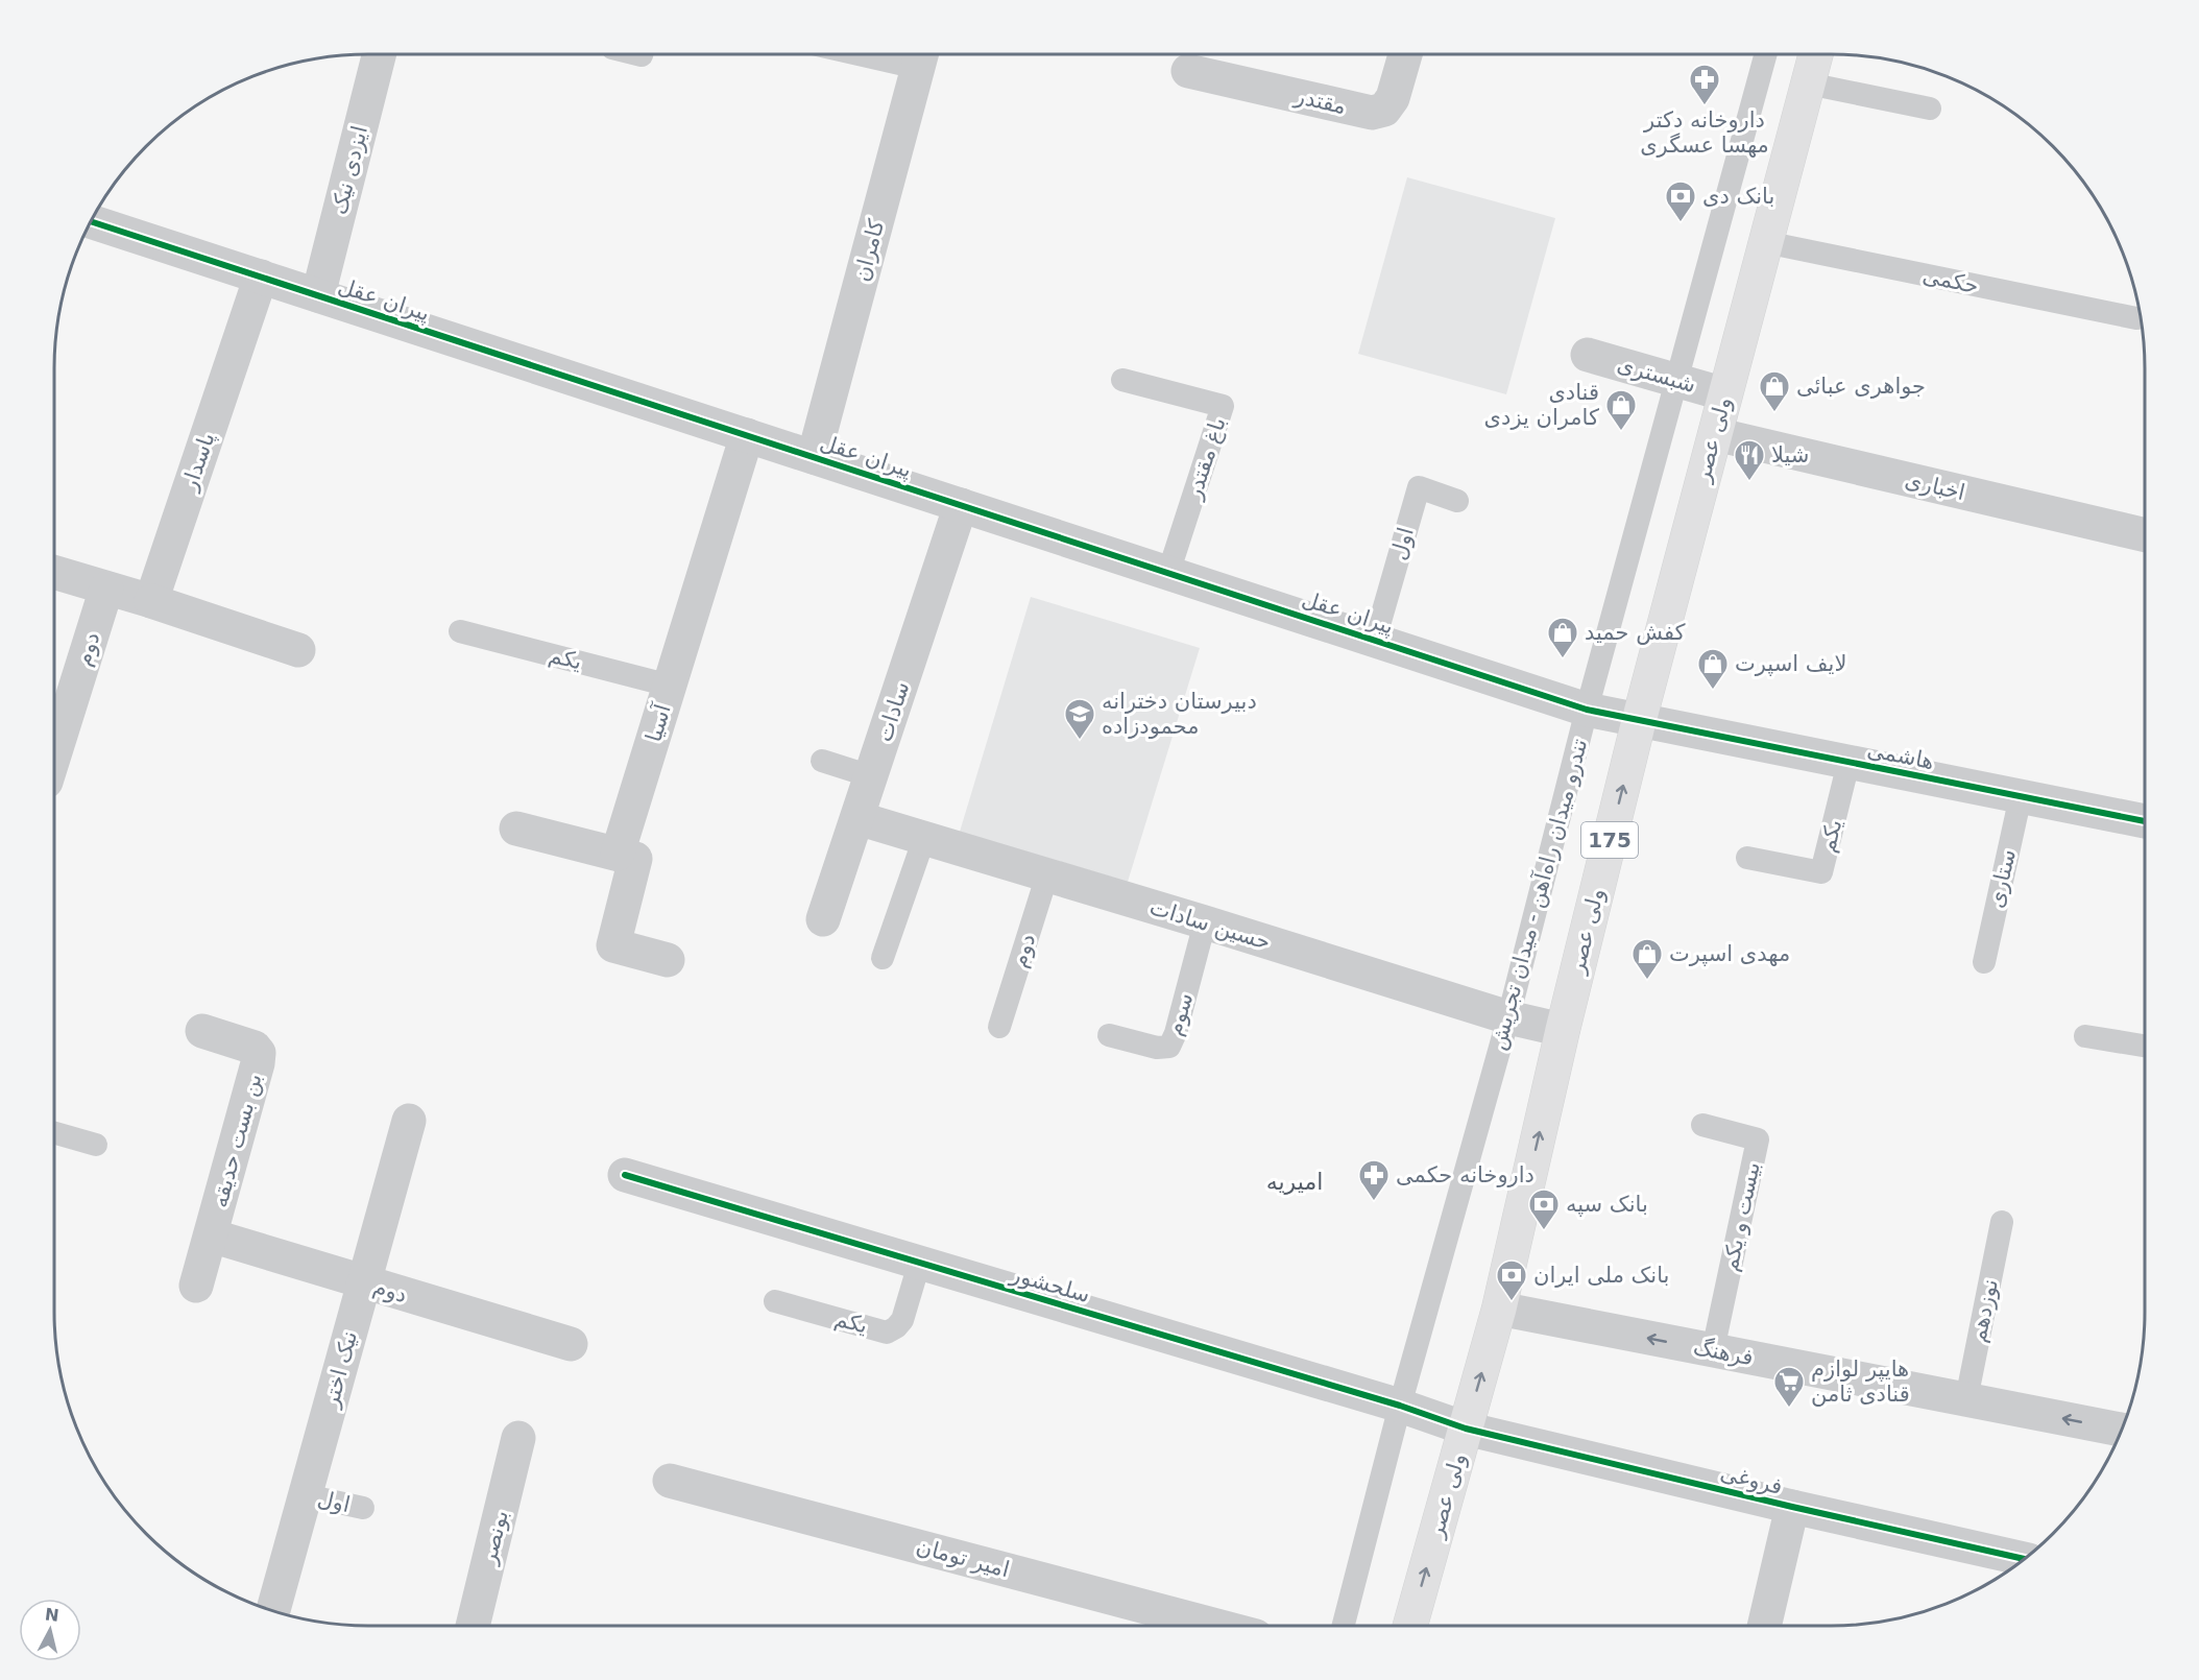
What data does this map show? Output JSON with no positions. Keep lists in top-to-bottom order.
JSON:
{
  "streets": {
    "main road": ["ولی عصر", "175"],
    "street": [
      "مقتدر",
      "ایزدی نیک",
      "کامران",
      "پیران عقل",
      "شبستری",
      "پاسدار",
      "اخباری",
      "دوم",
      "سادات",
      "آسیا",
      "هاشمی",
      "حسین سادات",
      "بن بست حدیقه",
      "سلحشور",
      "فرهنگ",
      "نیک اختر",
      "فروغی",
      "بونصر",
      "امیر تومان"
    ],
    "lane": [
      "حکمی",
      "باغ مقتدر",
      "اول",
      "یکم",
      "ستاری",
      "تندرو میدان راه‌آهن - میدان تجریش",
      "سوم",
      "بیست و یکم",
      "نوزدهم"
    ]
  },
  "crossings": [
    ["ایزدی نیک", "پیران عقل"],
    ["کامران", "پیران عقل"],
    ["حکمی", "ولی عصر"],
    ["پیران عقل", "ولی عصر"],
    ["پیران عقل", "باغ مقتدر"],
    ["پیران عقل", "پاسدار"],
    ["پیران عقل", "اول"],
    ["پیران عقل", "سادات"],
    ["پیران عقل", "آسیا"],
    ["پیران عقل", "هاشمی"],
    ["پیران عقل", "تندرو میدان راه‌آهن - میدان تجریش"],
    ["شبستری", "ولی عصر"],
    ["شبستری", "تندرو میدان راه‌آهن - میدان تجریش"],
    ["ولی عصر", "اخباری"],
    ["ولی عصر", "هاشمی"],
    ["ولی عصر", "حسین سادات"],
    ["ولی عصر", "سلحشور"],
    ["ولی عصر", "فرهنگ"],
    ["ولی عصر", "فروغی"],
    ["اول", "نیک اختر"],
    ["دوم", "حسین سادات"],
    ["دوم", "بن بست حدیقه"],
    ["دوم", "نیک اختر"],
    ["یکم", "آسیا"],
    ["یکم", "هاشمی"],
    ["یکم", "سلحشور"],
    ["سادات", "حسین سادات"],
    ["هاشمی", "ستاری"],
    ["تندرو میدان راه‌آهن - میدان تجریش", "حسین سادات"],
    ["تندرو میدان راه‌آهن - میدان تجریش", "سلحشور"],
    ["حسین سادات", "سوم"],
    ["بیست و یکم", "فرهنگ"],
    ["سلحشور", "فروغی"],
    ["نوزدهم", "فرهنگ"]
  ],
  "one_way": ["ولی عصر", "فرهنگ"],
  "districts": ["امیریه"],
  "places": {
    "pharmacy": ["داروخانه دکتر مهسا عسگری", "داروخانه حکمی"],
    "bank": ["بانک دی", "بانک سپه", "بانک ملی ایران"],
    "shop": [
      "جواهری عبائی",
      "قنادی کامران یزدی",
      "کفش حمید",
      "لایف اسپرت",
      "مهدی اسپرت"
    ],
    "restaurant": ["شیلا"],
    "school or university": ["دبیرستان دخترانه محمودزاده"],
    "supermarket": ["هایپر لوازم قنادی ثامن"]
  },
  "north": "top"
}
